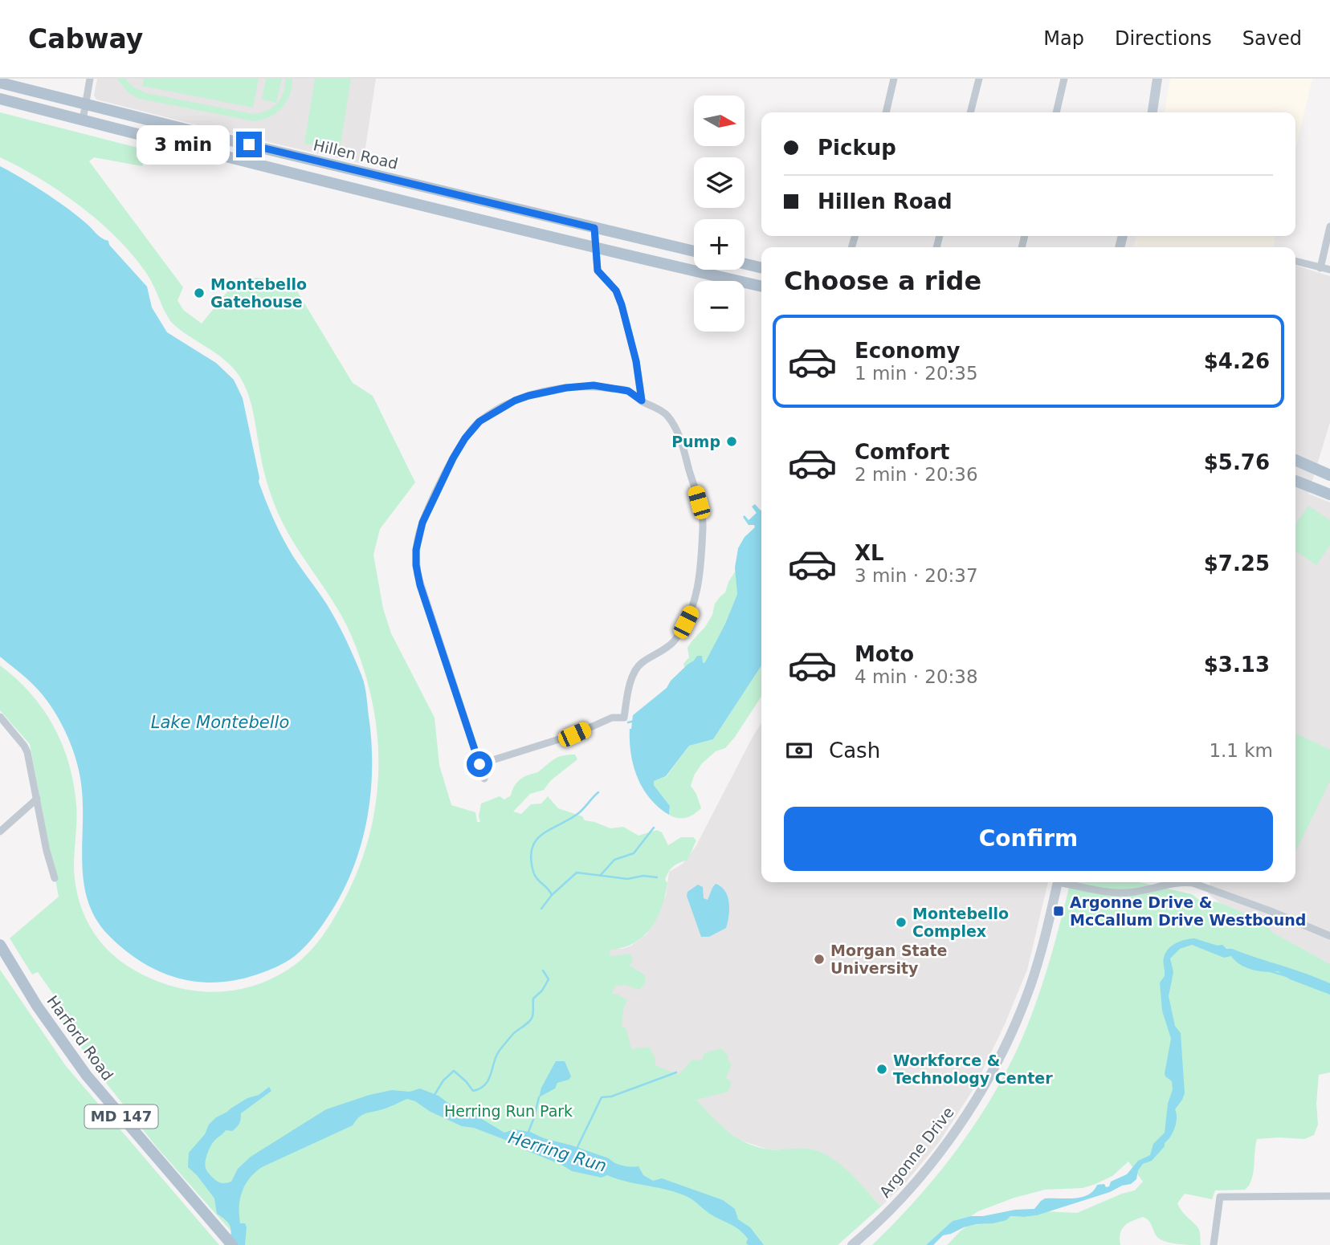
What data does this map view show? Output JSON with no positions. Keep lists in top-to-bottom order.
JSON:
{
  "streets": {
    "main road": [
      "Hillen Road",
      "Harford Road",
      "MD 147",
      "Argonne Drive"
    ]
  },
  "water": ["Lake Montebello", "Herring Run"],
  "parks": ["Herring Run Park"],
  "places": {
    "other": [
      "Montebello Gatehouse",
      "Pump",
      "Montebello Complex",
      "Morgan State University",
      "Workforce & Technology Center"
    ],
    "transit": ["Argonne Drive & McCallum Drive Westbound"]
  },
  "north": "right",
  "page": {
    "header": "Cabway",
    "nav": ["Map", "Directions", "Saved"],
    "map_buttons": ["+", "−"],
    "banner": ["Pickup", "Hillen Road"],
    "bubble": "3 min",
    "heading": "Choose a ride",
    "list": [
      {
        "name": "Economy",
        "note": "1 min · 20:35",
        "value": "$4.26"
      },
      {
        "name": "Comfort",
        "note": "2 min · 20:36",
        "value": "$5.76"
      },
      {
        "name": "XL",
        "note": "3 min · 20:37",
        "value": "$7.25"
      },
      {
        "name": "Moto",
        "note": "4 min · 20:38",
        "value": "$3.13"
      }
    ],
    "pay": ["Cash", "1.1 km"],
    "buttons": "Confirm"
  }
}
